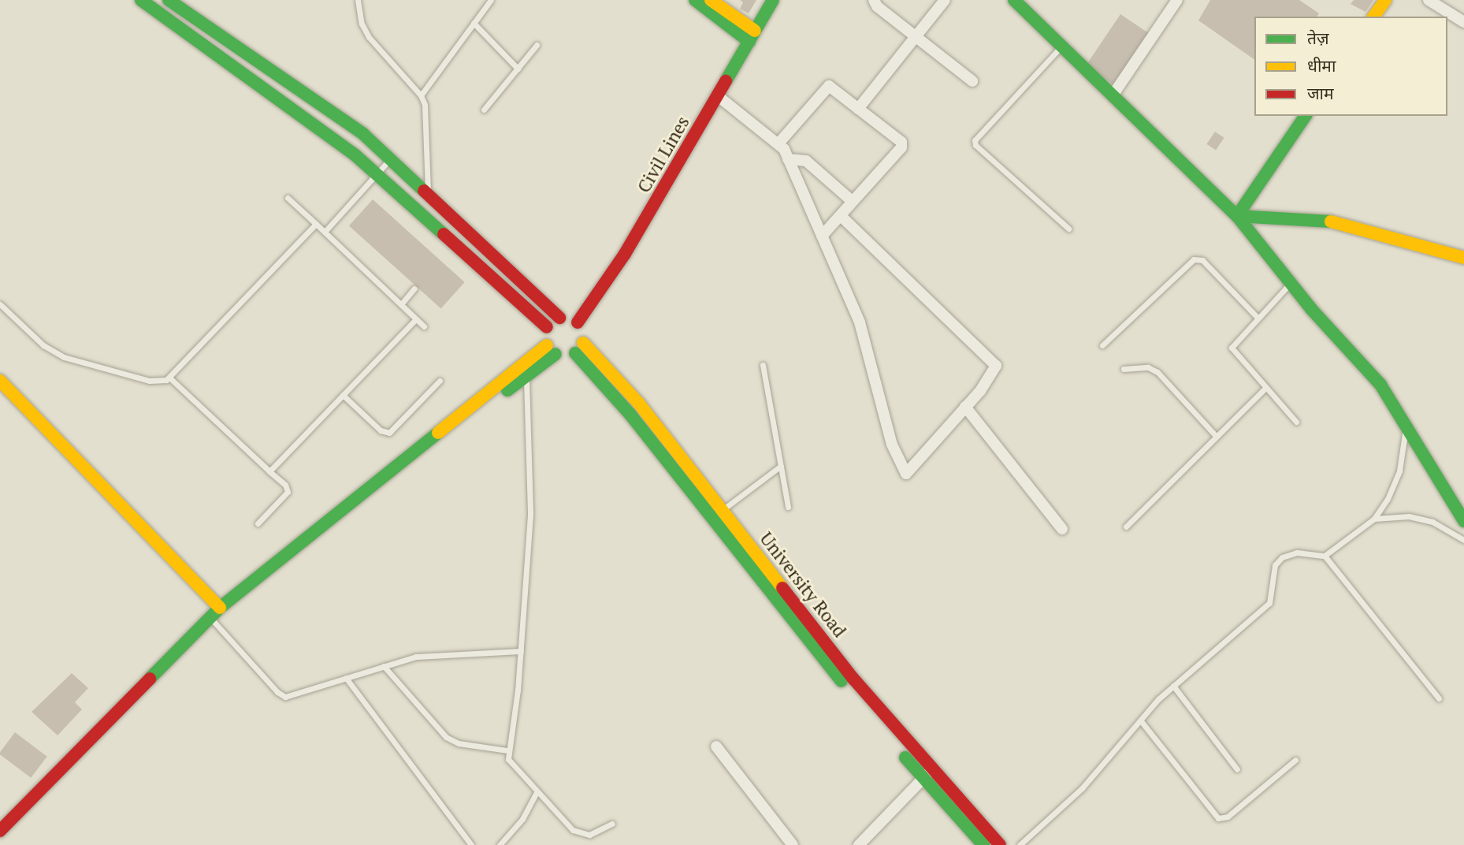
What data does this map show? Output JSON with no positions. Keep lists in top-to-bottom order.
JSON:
{
  "streets": {
    "main road": ["Civil Lines", "University Road"]
  },
  "crossings": [
    ["Civil Lines", "University Road"]
  ],
  "legend": ["तेज़", "धीमा", "जाम"]
}
